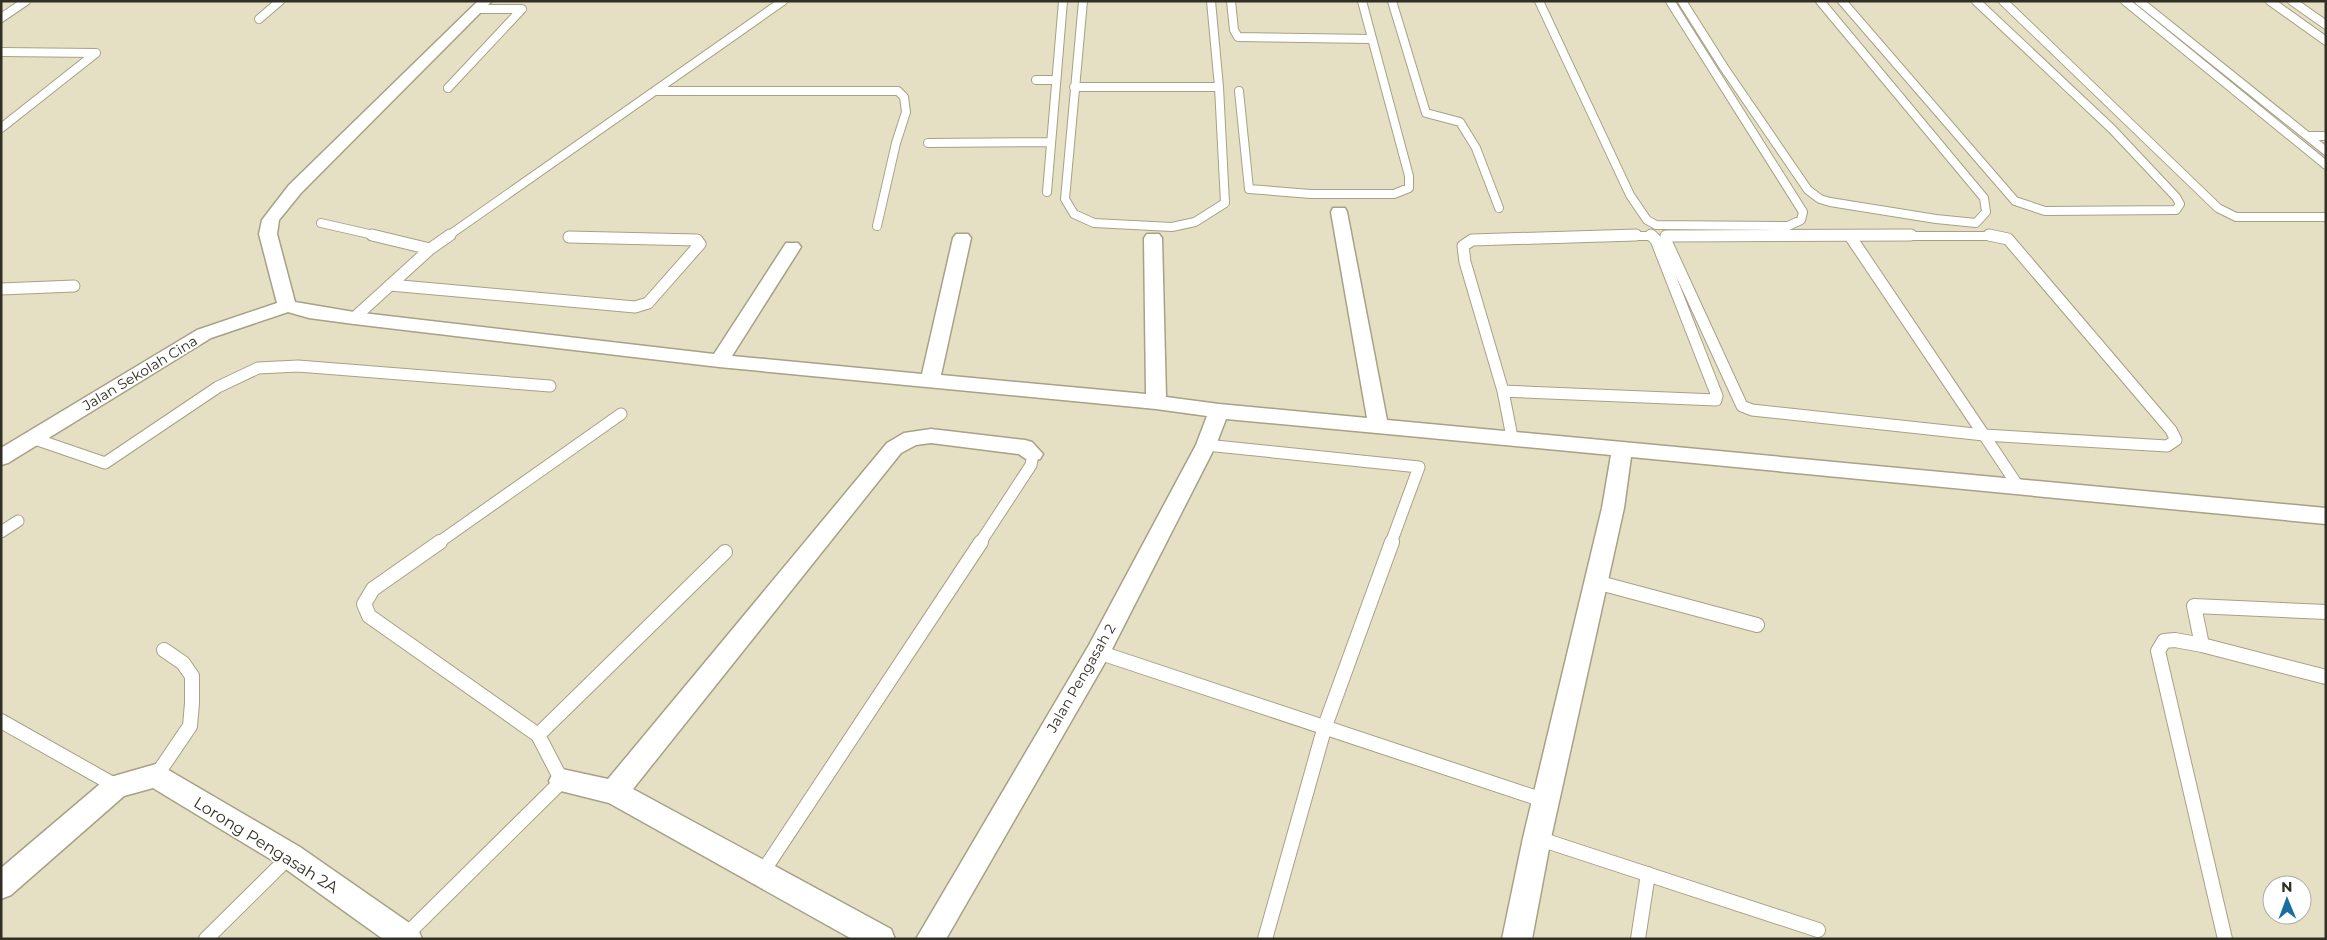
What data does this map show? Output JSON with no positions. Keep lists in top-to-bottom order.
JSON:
{
  "streets": {
    "street": ["Jalan Sekolah Cina", "Jalan Pengasah 2", "Lorong Pengasah 2A"]
  },
  "north": "top"
}
